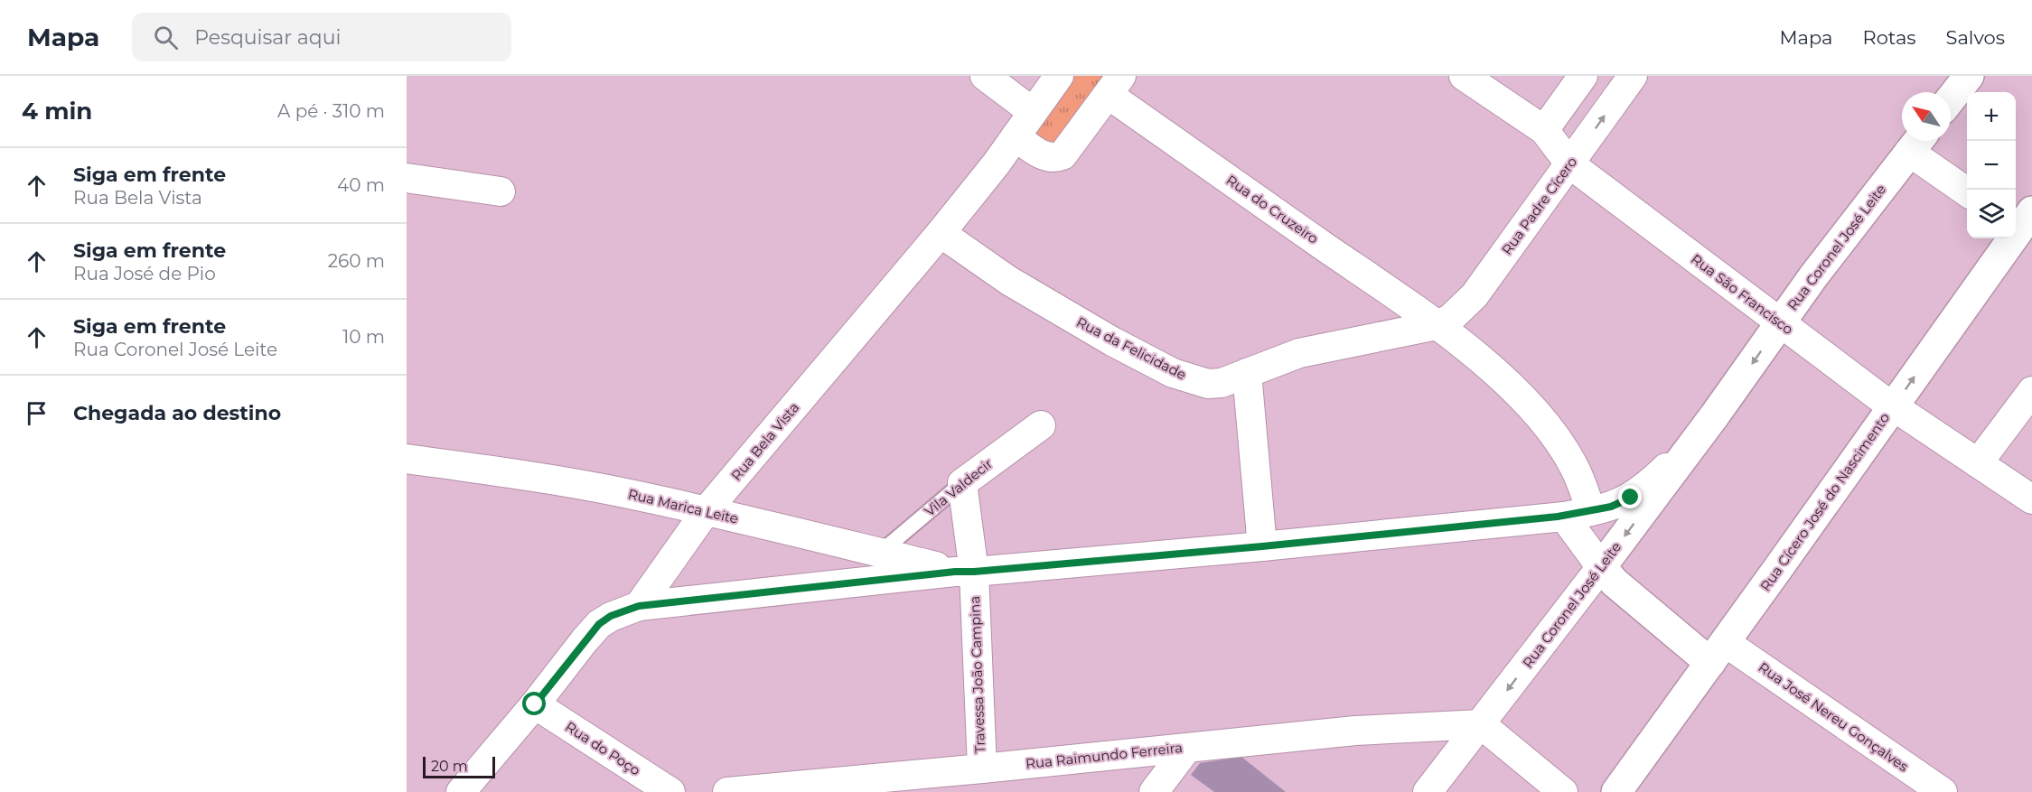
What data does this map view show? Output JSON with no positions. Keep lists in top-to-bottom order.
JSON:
{
  "streets": {
    "main road": ["Rua Coronel José Leite", "Rua Cícero José do Nascimento", "Rua José Nereu Gonçalves"],
    "street": [
      "Rua Padre Cícero",
      "Rua do Cruzeiro",
      "Rua São Francisco",
      "Rua da Felicidade",
      "Rua Bela Vista",
      "Vila Valdecir",
      "Rua Marica Leite",
      "Travessa João Campina",
      "Rua do Poço",
      "Rua Raimundo Ferreira"
    ]
  },
  "crossings": [
    ["Rua Padre Cícero", "Rua do Cruzeiro"],
    ["Rua Padre Cícero", "Rua São Francisco"],
    ["Rua Padre Cícero", "Rua da Felicidade"],
    ["Rua Padre Cícero", "Rua José Nereu Gonçalves"],
    ["Rua do Cruzeiro", "Rua da Felicidade"],
    ["Rua do Cruzeiro", "Rua José Nereu Gonçalves"],
    ["Rua Coronel José Leite", "Rua São Francisco"],
    ["Rua Coronel José Leite", "Rua Bela Vista"],
    ["Rua Coronel José Leite", "Rua Marica Leite"],
    ["Rua Coronel José Leite", "Travessa João Campina"],
    ["Rua Coronel José Leite", "Rua José Nereu Gonçalves"],
    ["Rua Coronel José Leite", "Rua Raimundo Ferreira"],
    ["Rua São Francisco", "Rua Cícero José do Nascimento"],
    ["Rua da Felicidade", "Rua Bela Vista"],
    ["Rua da Felicidade", "Rua José Nereu Gonçalves"],
    ["Rua Bela Vista", "Rua Marica Leite"],
    ["Vila Valdecir", "Rua Marica Leite"],
    ["Vila Valdecir", "Travessa João Campina"],
    ["Rua Cícero José do Nascimento", "Rua José Nereu Gonçalves"],
    ["Rua Marica Leite", "Travessa João Campina"],
    ["Travessa João Campina", "Rua Raimundo Ferreira"]
  ],
  "scale_bar": "20 m",
  "north": "top left",
  "page": {
    "header": "Mapa",
    "search": "Pesquisar aqui",
    "nav": ["Mapa", "Rotas", "Salvos"],
    "heading": ["4 min", "A pé · 310 m"],
    "map_buttons": ["+", "−"],
    "list": [
      ["Siga em frente", "Rua Bela Vista", "40 m"],
      ["Siga em frente", "Rua José de Pio", "260 m"],
      ["Siga em frente", "Rua Coronel José Leite", "10 m"],
      "Chegada ao destino"
    ],
    "scale": "20 m"
  }
}
